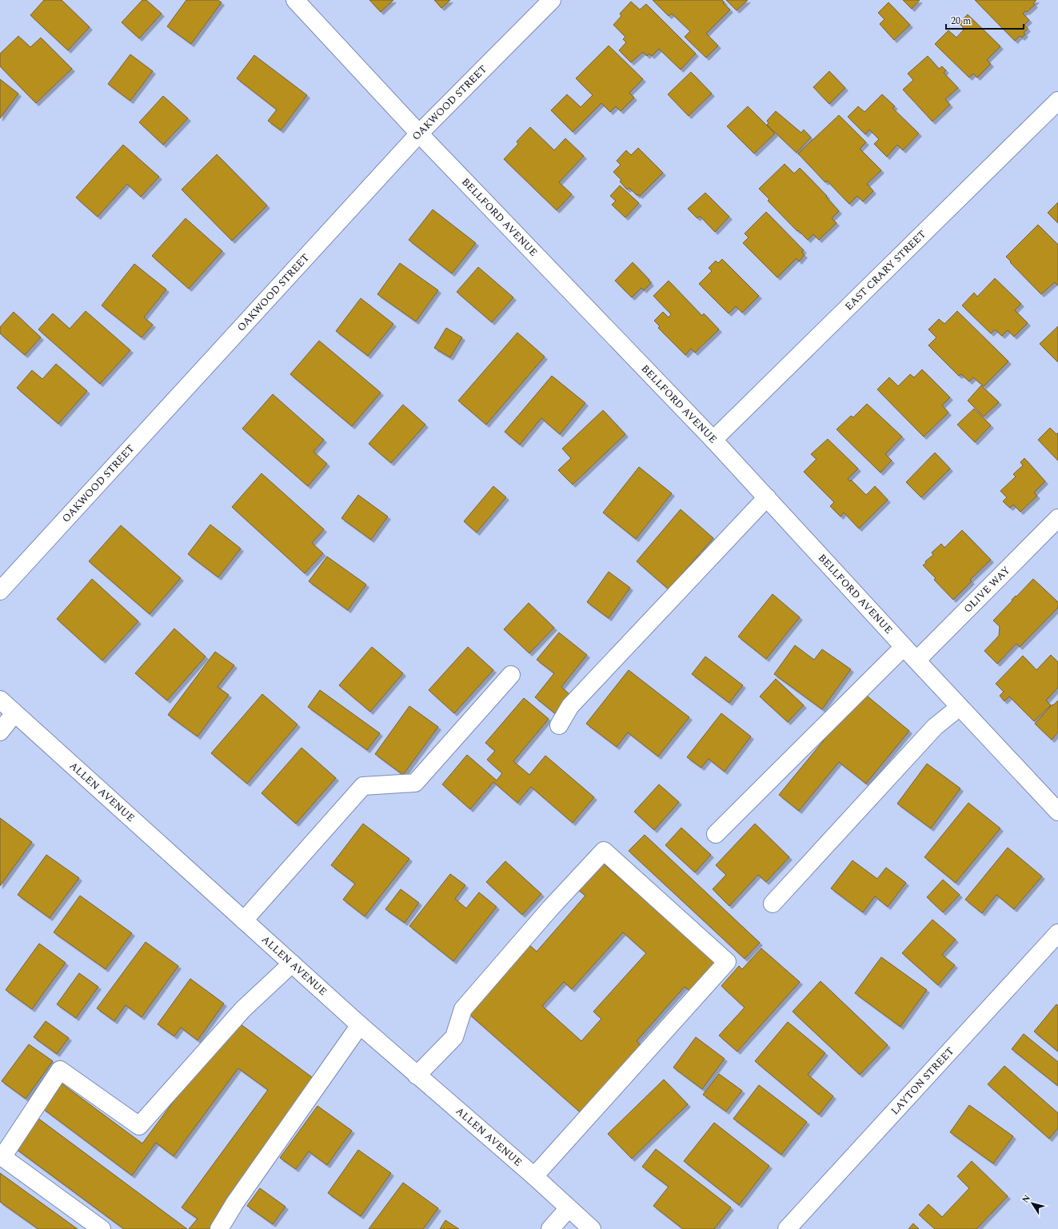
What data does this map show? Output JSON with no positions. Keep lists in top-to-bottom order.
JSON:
{
  "streets": {
    "street": [
      "OAKWOOD STREET",
      "BELLFORD AVENUE",
      "EAST CRARY STREET",
      "OLIVE WAY",
      "ALLEN AVENUE",
      "LAYTON STREET"
    ]
  },
  "crossings": [
    ["OAKWOOD STREET", "BELLFORD AVENUE"],
    ["BELLFORD AVENUE", "EAST CRARY STREET"],
    ["BELLFORD AVENUE", "OLIVE WAY"]
  ],
  "scale_bar": "20 m",
  "north": "top left"
}
